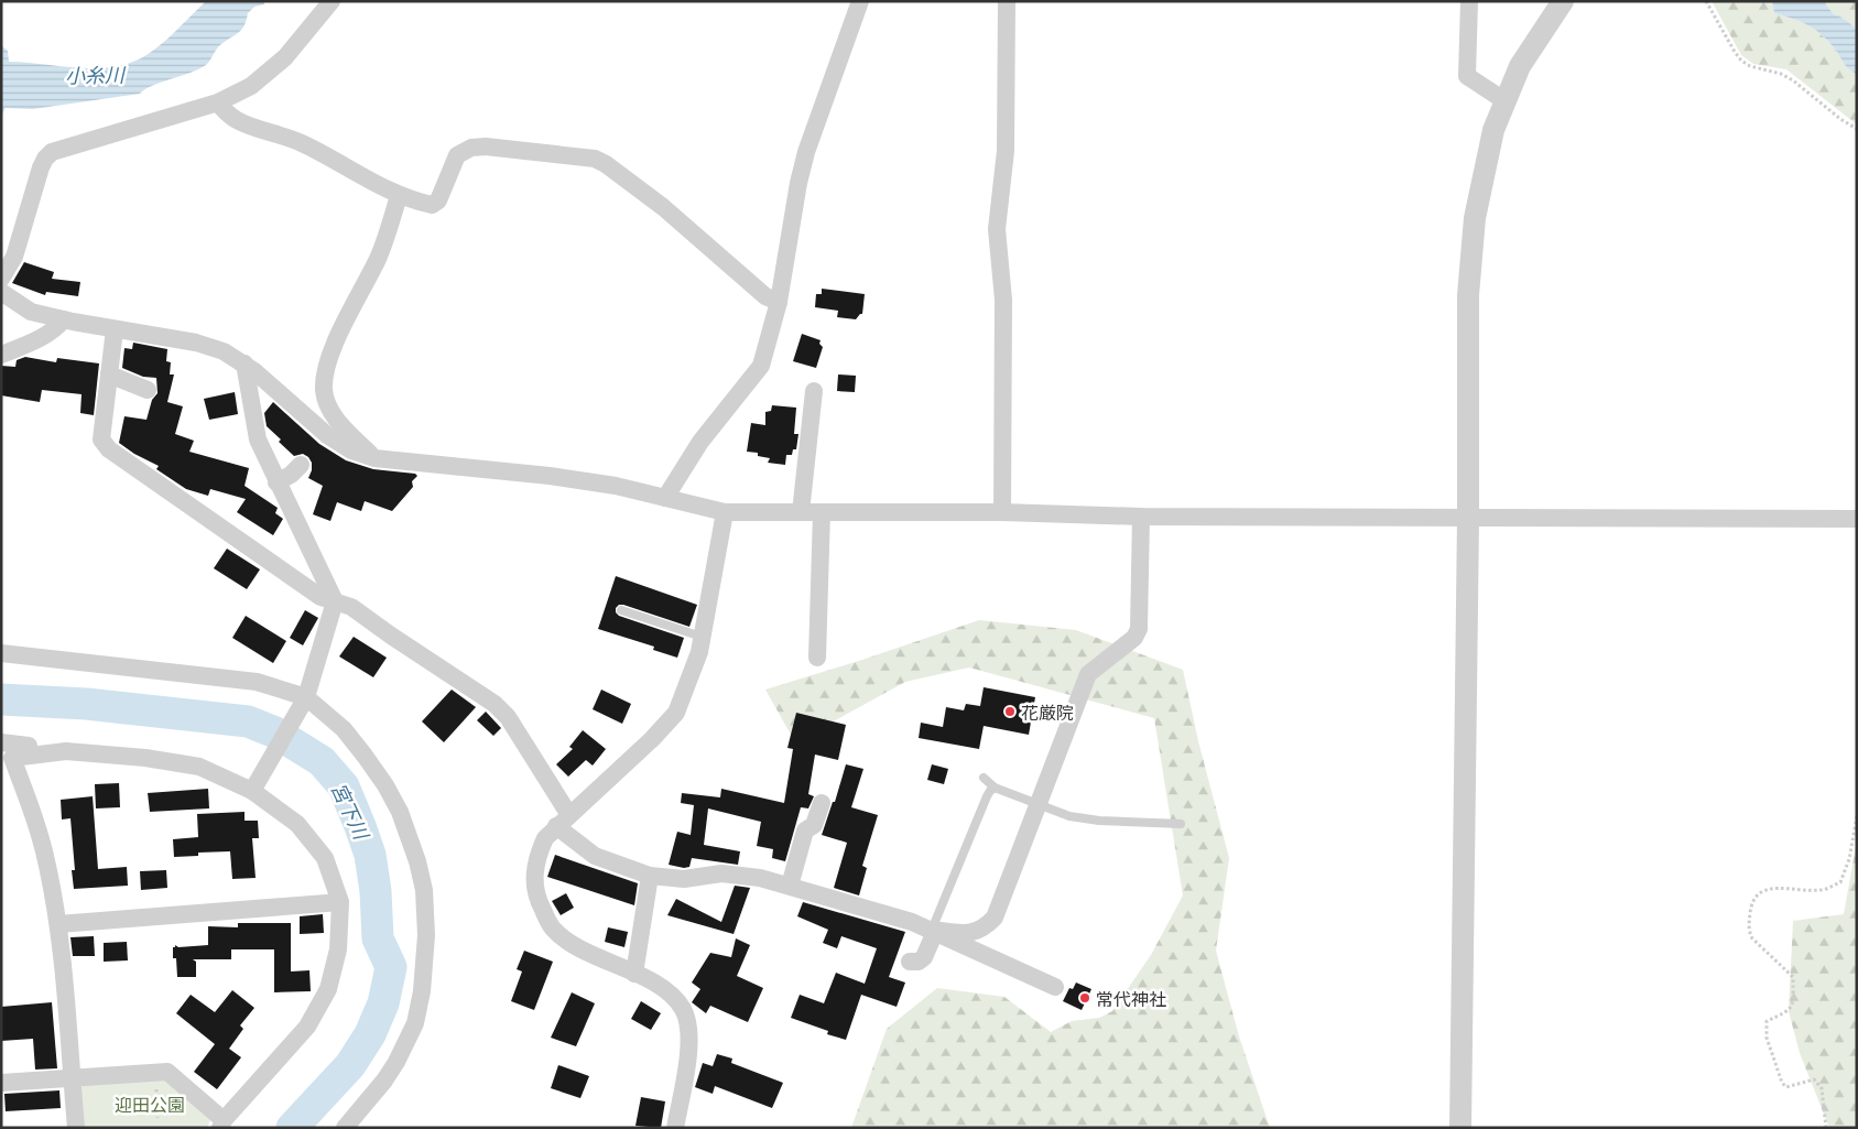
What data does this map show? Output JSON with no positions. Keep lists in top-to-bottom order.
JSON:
{
  "water": ["小糸川", "宮下川"],
  "parks": ["迎田公園"],
  "places": ["花厳院", "常代神社"]
}
